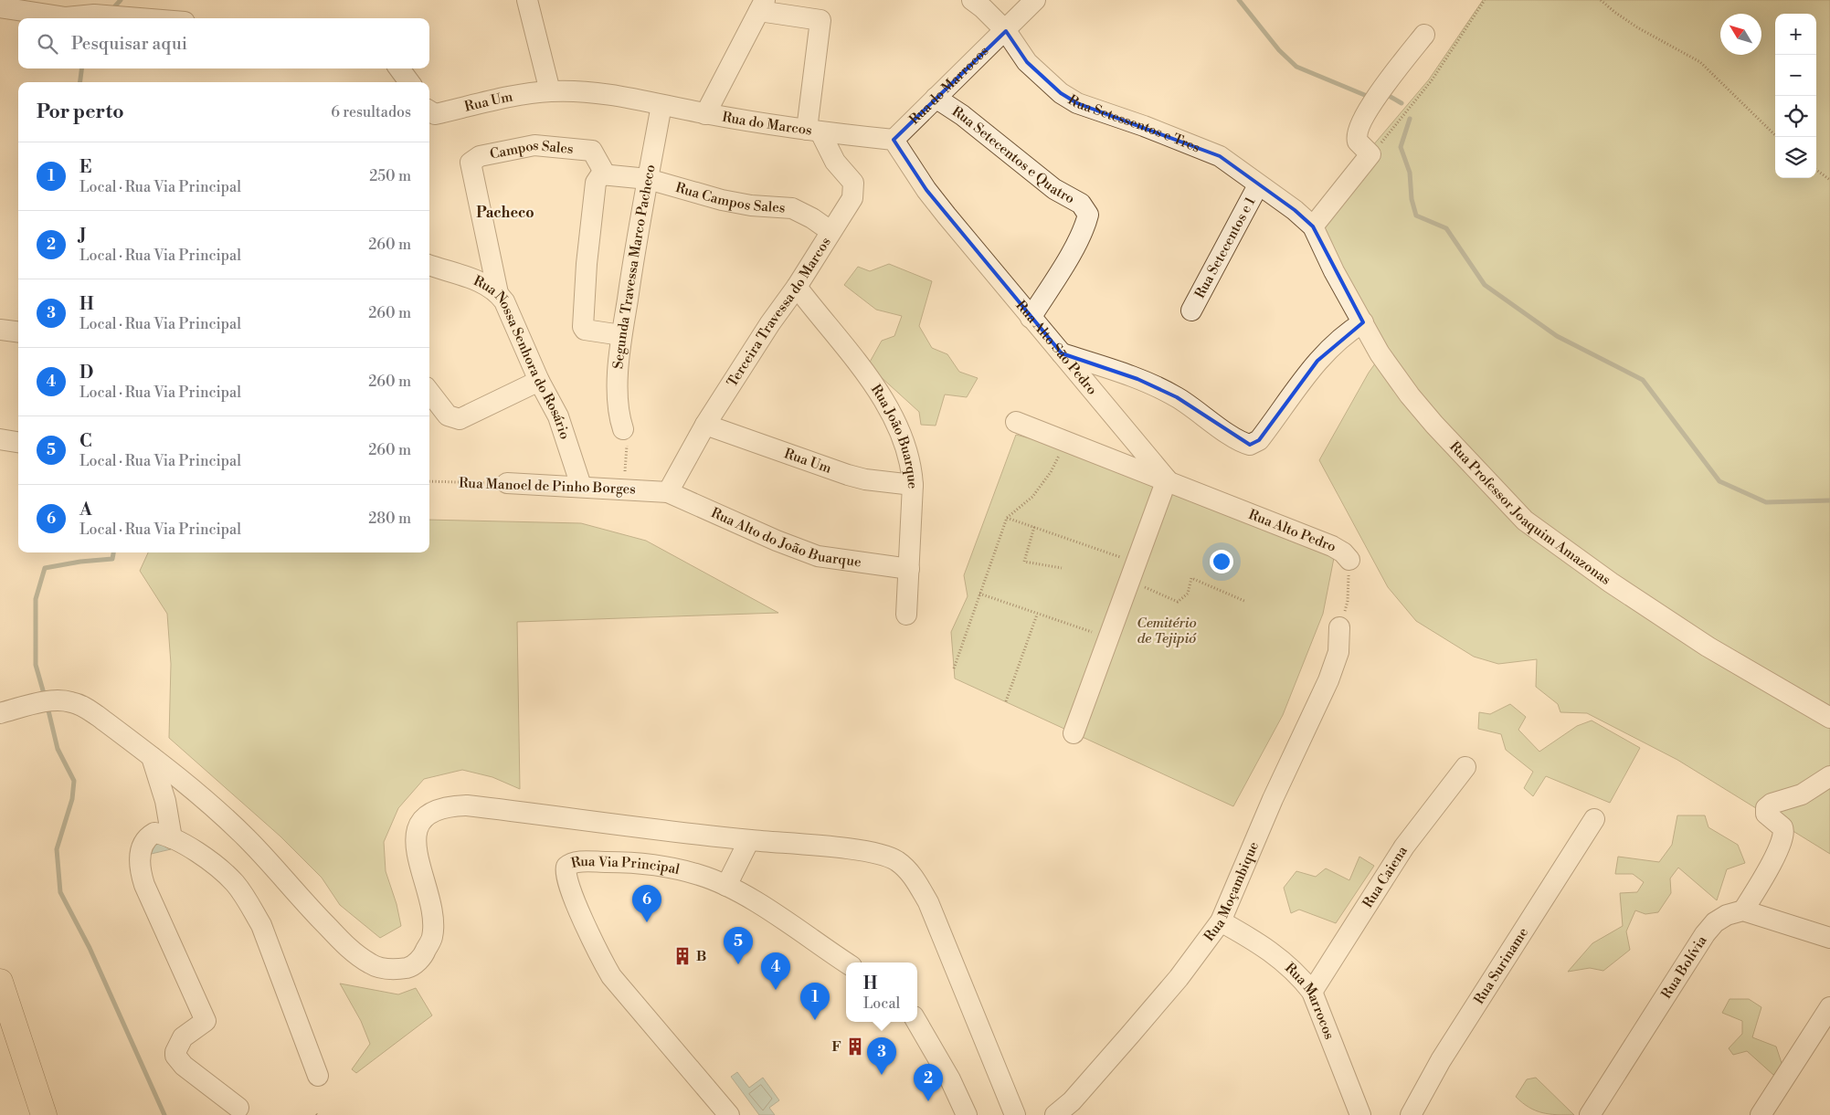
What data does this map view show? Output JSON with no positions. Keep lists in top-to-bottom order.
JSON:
{
  "streets": {
    "street": [
      "Rua do Marrocos",
      "Rua Um",
      "Rua Setessentos e Tres",
      "Rua do Marcos",
      "Campos Sales",
      "Rua Setecentos e Quatro",
      "Rua Campos Sales",
      "Rua Setecentos e 1",
      "Segunda Travessa Marco Pacheco",
      "Terceira Travessa do Marcos",
      "Rua Alto São Pedro",
      "Rua Nossa Senhora do Rosário",
      "Rua João Buarque",
      "Rua Manoel de Pinho Borges",
      "Rua Professor Joaquim Amazonas",
      "Rua Alto Pedro",
      "Rua Alto do João Buarque",
      "Rua Via Principal",
      "Rua Caiena",
      "Rua Moçambique",
      "Rua Suriname",
      "Rua Bolívia",
      "Rua Marrocos"
    ]
  },
  "crossings": [
    ["Rua do Marrocos", "Rua Setessentos e Tres"],
    ["Rua do Marrocos", "Rua do Marcos"],
    ["Rua do Marrocos", "Rua Setecentos e Quatro"],
    ["Rua do Marrocos", "Rua Alto São Pedro"],
    ["Rua Um", "Rua do Marcos"],
    ["Rua Um", "Terceira Travessa do Marcos"],
    ["Rua Um", "Rua João Buarque"],
    ["Rua Setessentos e Tres", "Rua Setecentos e 1"],
    ["Rua Setessentos e Tres", "Rua Professor Joaquim Amazonas"],
    ["Rua do Marcos", "Segunda Travessa Marco Pacheco"],
    ["Rua do Marcos", "Terceira Travessa do Marcos"],
    ["Rua do Marcos", "Rua Alto São Pedro"],
    ["Campos Sales", "Rua Campos Sales"],
    ["Campos Sales", "Rua Nossa Senhora do Rosário"],
    ["Rua Setecentos e Quatro", "Rua Alto São Pedro"],
    ["Rua Campos Sales", "Segunda Travessa Marco Pacheco"],
    ["Rua Campos Sales", "Terceira Travessa do Marcos"],
    ["Terceira Travessa do Marcos", "Rua João Buarque"],
    ["Terceira Travessa do Marcos", "Rua Manoel de Pinho Borges"],
    ["Terceira Travessa do Marcos", "Rua Alto do João Buarque"],
    ["Rua Alto São Pedro", "Rua Alto Pedro"],
    ["Rua Nossa Senhora do Rosário", "Rua Manoel de Pinho Borges"],
    ["Rua João Buarque", "Rua Alto do João Buarque"],
    ["Rua Manoel de Pinho Borges", "Rua Alto do João Buarque"],
    ["Rua Alto Pedro", "Rua Moçambique"],
    ["Rua Caiena", "Rua Marrocos"],
    ["Rua Moçambique", "Rua Marrocos"]
  ],
  "districts": ["Pacheco"],
  "parks": ["Cemitério de Tejipió"],
  "places": {
    "building": ["B", "F"]
  },
  "north": "top left",
  "page": {
    "map_buttons": ["+", "−"],
    "search": "Pesquisar aqui",
    "heading": ["Por perto", "6 resultados"],
    "list": [
      {
        "mark": "1",
        "name": "E",
        "note": "Local · Rua Via Principal",
        "value": "250 m"
      },
      {
        "mark": "2",
        "name": "J",
        "note": "Local · Rua Via Principal",
        "value": "260 m"
      },
      {
        "mark": "3",
        "name": "H",
        "note": "Local · Rua Via Principal",
        "value": "260 m"
      },
      {
        "mark": "4",
        "name": "D",
        "note": "Local · Rua Via Principal",
        "value": "260 m"
      },
      {
        "mark": "5",
        "name": "C",
        "note": "Local · Rua Via Principal",
        "value": "260 m"
      },
      {
        "mark": "6",
        "name": "A",
        "note": "Local · Rua Via Principal",
        "value": "280 m"
      }
    ],
    "pins": [
      "6",
      "5",
      "4",
      "1",
      "3",
      "2"
    ],
    "popup": ["H", "Local"]
  }
}
